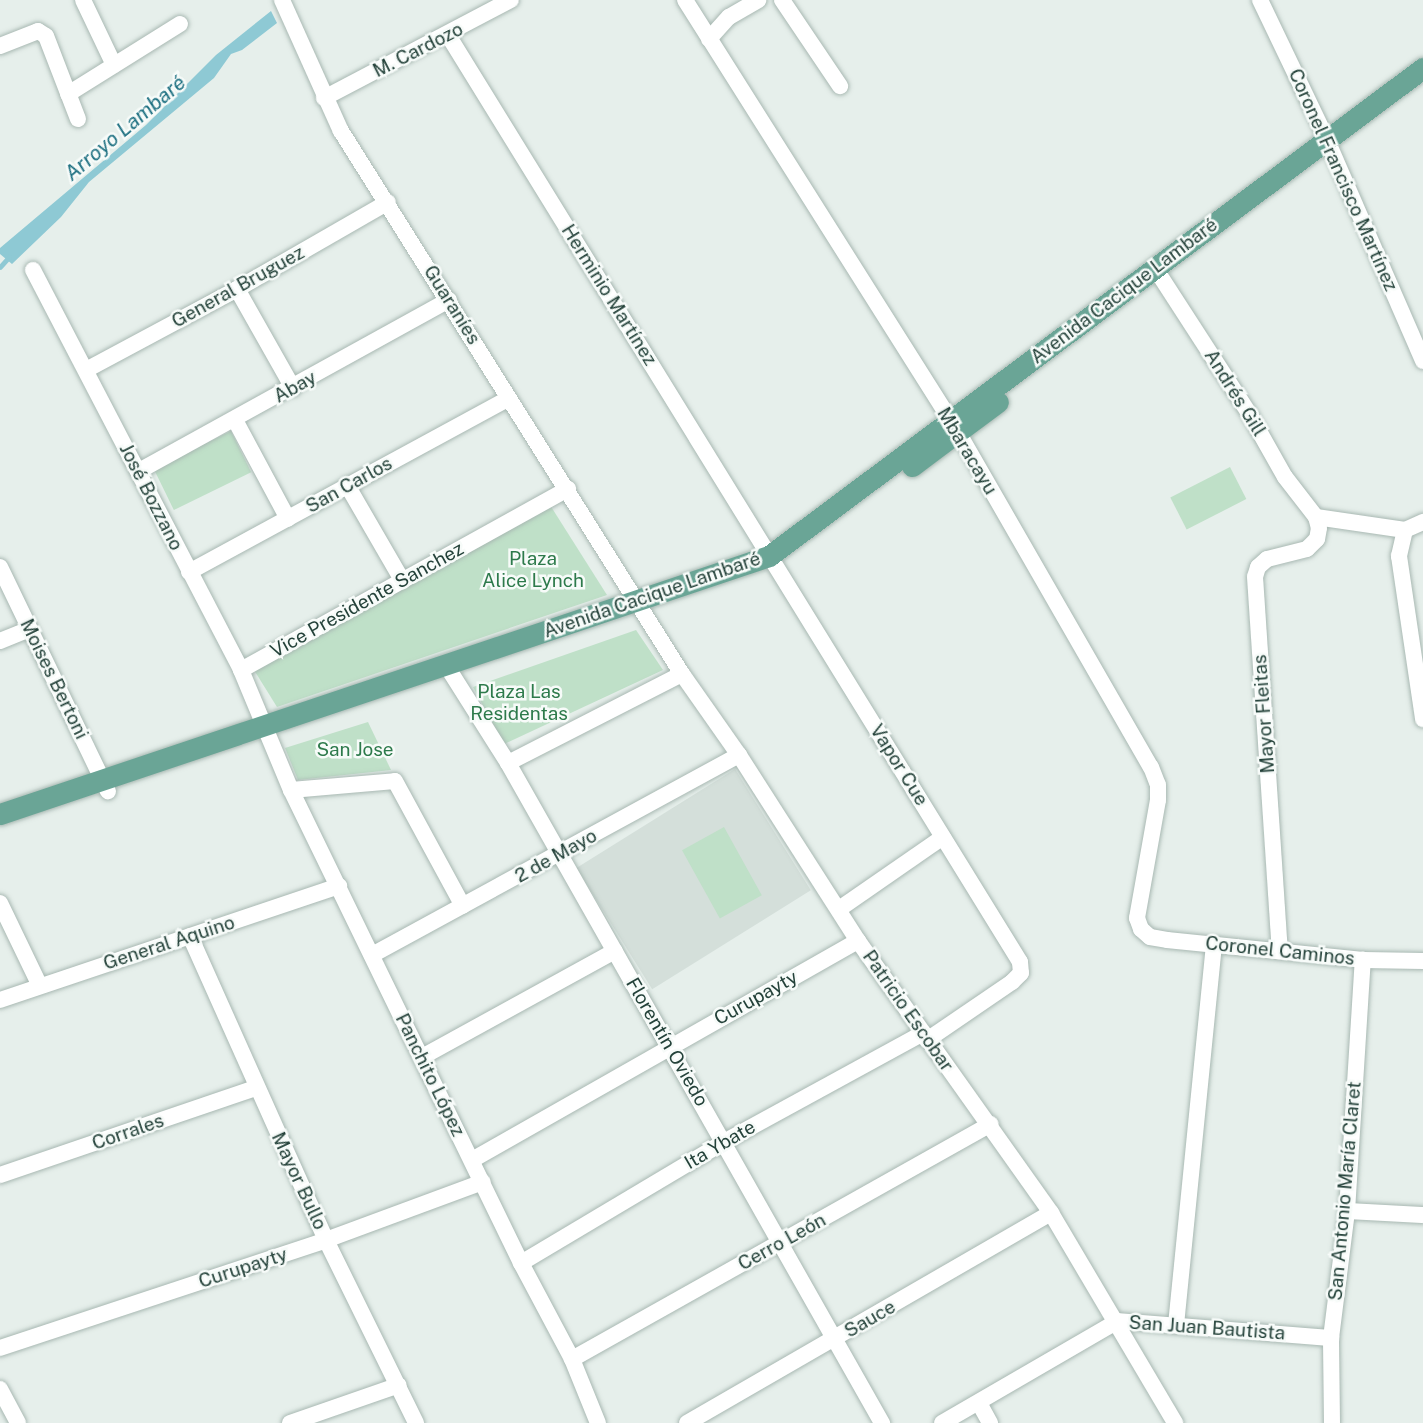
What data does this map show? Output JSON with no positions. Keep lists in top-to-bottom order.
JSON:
{
  "streets": {
    "main road": ["Avenida Cacique Lambaré"],
    "street": [
      "M. Cardozo",
      "Coronel Francisco Martínez",
      "General Bruguez",
      "Herminio Martínez",
      "Guaraníes",
      "Abay",
      "Andrés Gill",
      "Mbaracayu",
      "San Carlos",
      "José Bozzano",
      "Vice Presidente Sanchez",
      "Moises Bertoni",
      "Mayor Fleitas",
      "Vapor Cue",
      "2 de Mayo",
      "General Aquino",
      "Coronel Caminos",
      "Curupayty",
      "Patricio Escobar",
      "Florentín Oviedo",
      "Panchito López",
      "Corrales",
      "Ita Ybate",
      "Mayor Bullo",
      "San Antonio María Claret",
      "Cerro León",
      "Sauce",
      "San Juan Bautista"
    ]
  },
  "crossings": [
    ["M. Cardozo", "Herminio Martínez"],
    ["M. Cardozo", "Guaraníes"],
    ["Coronel Francisco Martínez", "Avenida Cacique Lambaré"],
    ["General Bruguez", "Guaraníes"],
    ["General Bruguez", "José Bozzano"],
    ["Avenida Cacique Lambaré", "Herminio Martínez"],
    ["Avenida Cacique Lambaré", "Guaraníes"],
    ["Avenida Cacique Lambaré", "Andrés Gill"],
    ["Avenida Cacique Lambaré", "Mbaracayu"],
    ["Avenida Cacique Lambaré", "José Bozzano"],
    ["Avenida Cacique Lambaré", "Moises Bertoni"],
    ["Avenida Cacique Lambaré", "Vapor Cue"],
    ["Avenida Cacique Lambaré", "Patricio Escobar"],
    ["Avenida Cacique Lambaré", "Florentín Oviedo"],
    ["Avenida Cacique Lambaré", "Panchito López"],
    ["Herminio Martínez", "Vapor Cue"],
    ["Guaraníes", "Abay"],
    ["Guaraníes", "San Carlos"],
    ["Guaraníes", "Vice Presidente Sanchez"],
    ["Guaraníes", "Patricio Escobar"],
    ["Abay", "José Bozzano"],
    ["Andrés Gill", "Mayor Fleitas"],
    ["Mbaracayu", "Coronel Caminos"],
    ["San Carlos", "José Bozzano"],
    ["José Bozzano", "Vice Presidente Sanchez"],
    ["José Bozzano", "Panchito López"],
    ["Mayor Fleitas", "Coronel Caminos"],
    ["Vapor Cue", "Ita Ybate"],
    ["2 de Mayo", "Patricio Escobar"],
    ["2 de Mayo", "Florentín Oviedo"],
    ["2 de Mayo", "Panchito López"],
    ["General Aquino", "Panchito López"],
    ["General Aquino", "Mayor Bullo"],
    ["Coronel Caminos", "San Antonio María Claret"],
    ["Curupayty", "Patricio Escobar"],
    ["Curupayty", "Florentín Oviedo"],
    ["Curupayty", "Panchito López"],
    ["Curupayty", "Mayor Bullo"],
    ["Patricio Escobar", "Ita Ybate"],
    ["Patricio Escobar", "Cerro León"],
    ["Patricio Escobar", "Sauce"],
    ["Patricio Escobar", "San Juan Bautista"],
    ["Florentín Oviedo", "Ita Ybate"],
    ["Florentín Oviedo", "Cerro León"],
    ["Florentín Oviedo", "Sauce"],
    ["Panchito López", "Ita Ybate"],
    ["Panchito López", "Cerro León"],
    ["Corrales", "Mayor Bullo"],
    ["San Antonio María Claret", "San Juan Bautista"]
  ],
  "water": ["Arroyo Lambaré"],
  "parks": ["Plaza Alice Lynch", "Plaza Las Residentas", "San Jose"]
}
